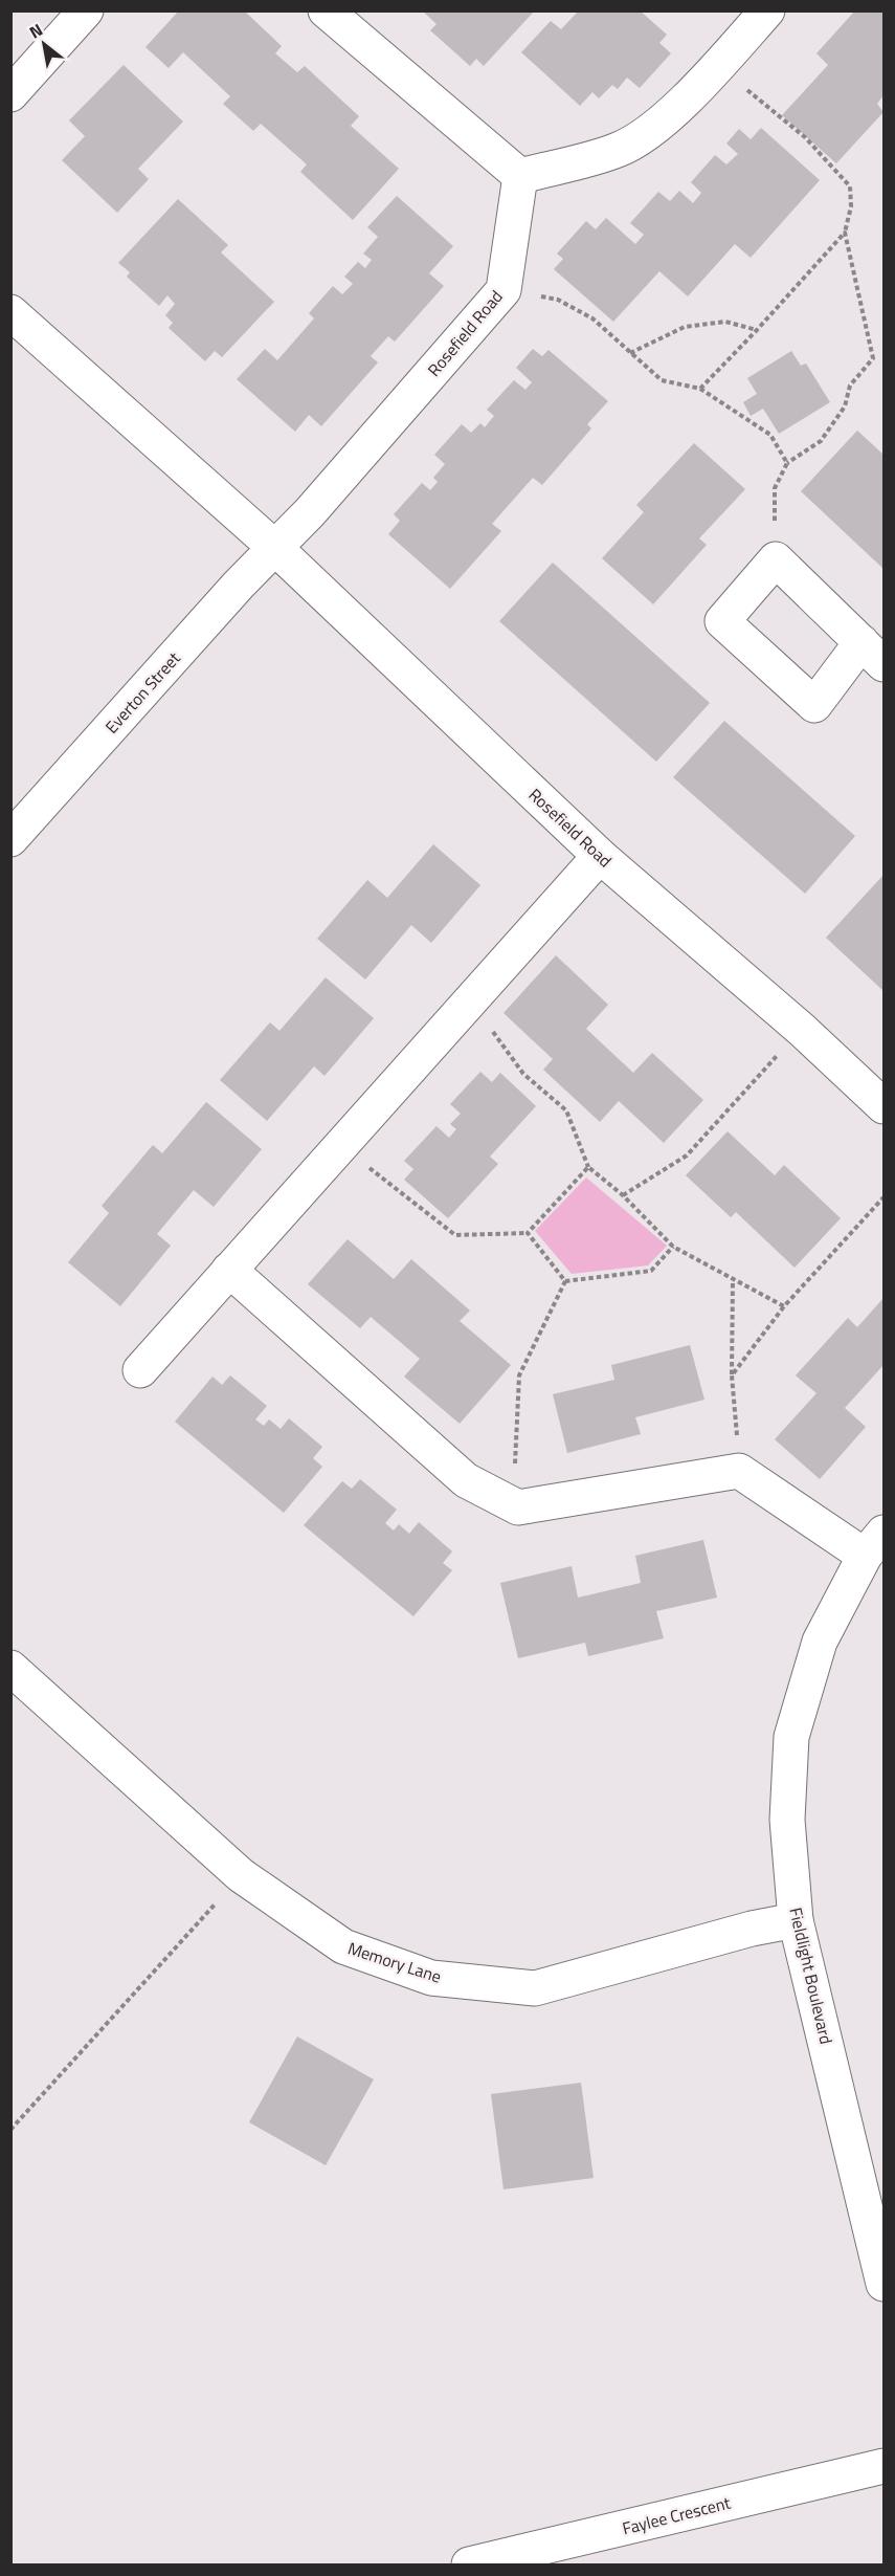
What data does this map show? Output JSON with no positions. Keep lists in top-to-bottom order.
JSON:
{
  "streets": {
    "street": [
      "Rosefield Road",
      "Everton Street",
      "Memory Lane",
      "Fieldlight Boulevard",
      "Faylee Crescent"
    ]
  },
  "crossings": [
    ["Rosefield Road", "Everton Street"],
    ["Memory Lane", "Fieldlight Boulevard"]
  ],
  "north": "top left"
}
